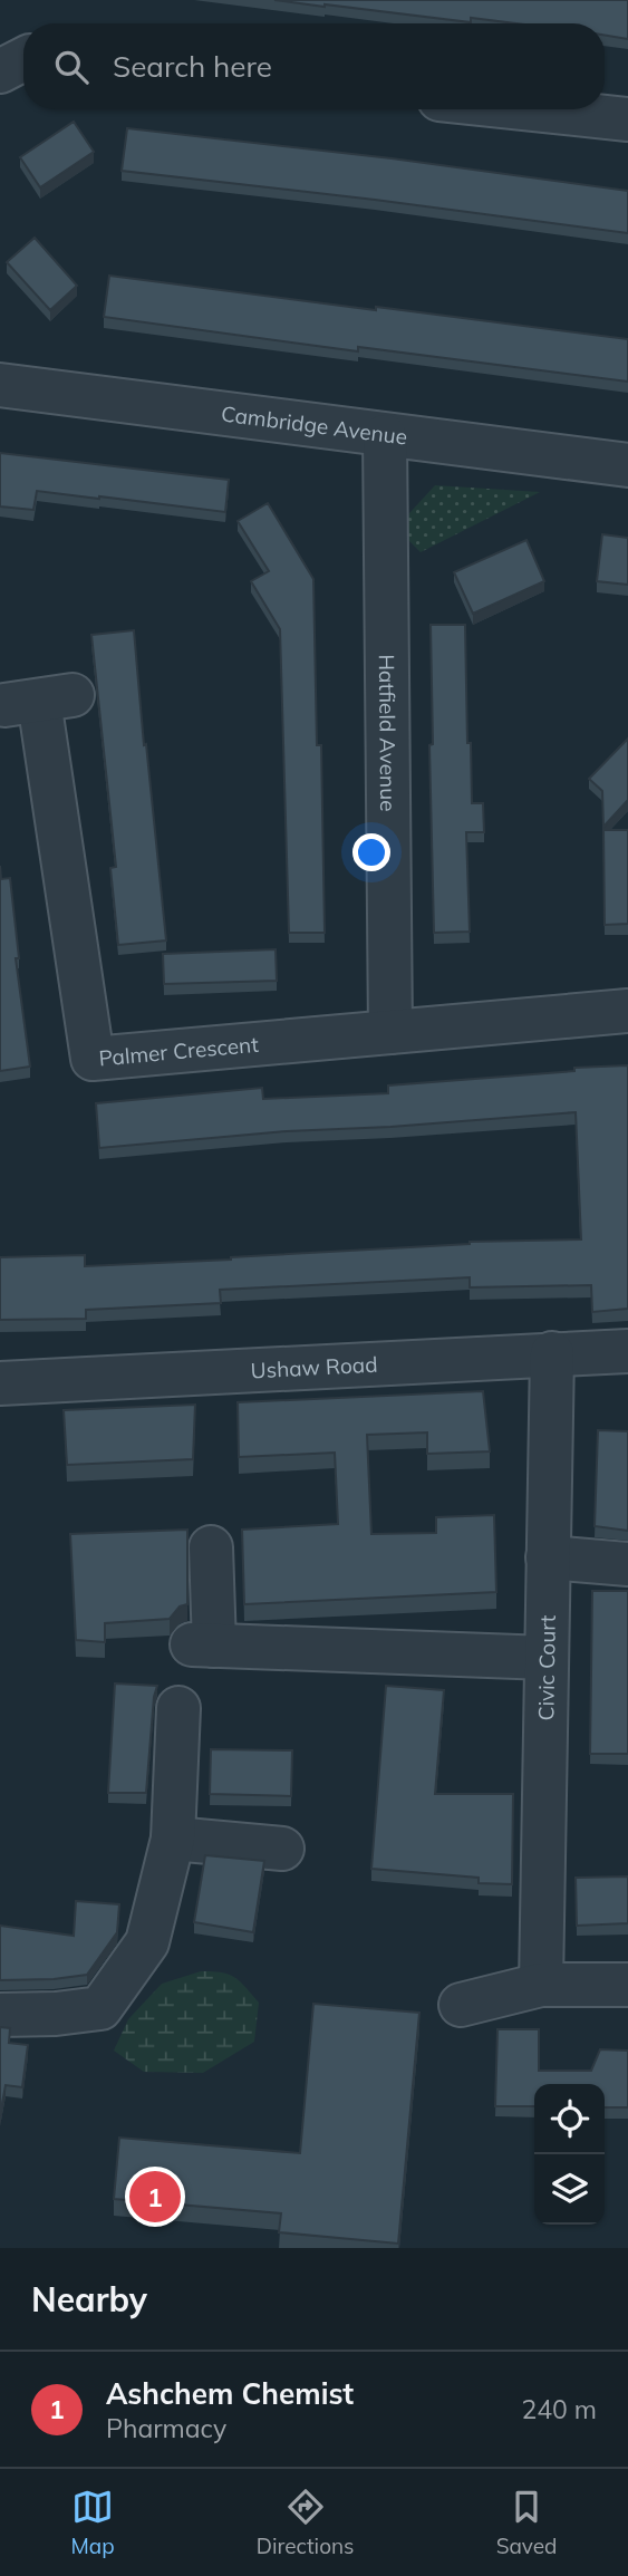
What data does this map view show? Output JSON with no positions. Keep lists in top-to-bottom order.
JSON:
{
  "streets": {
    "street": [
      "Cambridge Avenue",
      "Hatfield Avenue",
      "Palmer Crescent",
      "Ushaw Road",
      "Civic Court"
    ]
  },
  "crossings": [
    ["Cambridge Avenue", "Hatfield Avenue"],
    ["Hatfield Avenue", "Palmer Crescent"],
    ["Ushaw Road", "Civic Court"]
  ],
  "page": {
    "search": "Search here",
    "pins": "1",
    "heading": "Nearby",
    "list": [
      {
        "mark": "1",
        "name": "Ashchem Chemist",
        "note": "Pharmacy",
        "value": "240 m"
      }
    ],
    "nav": ["Map", "Directions", "Saved"]
  }
}
